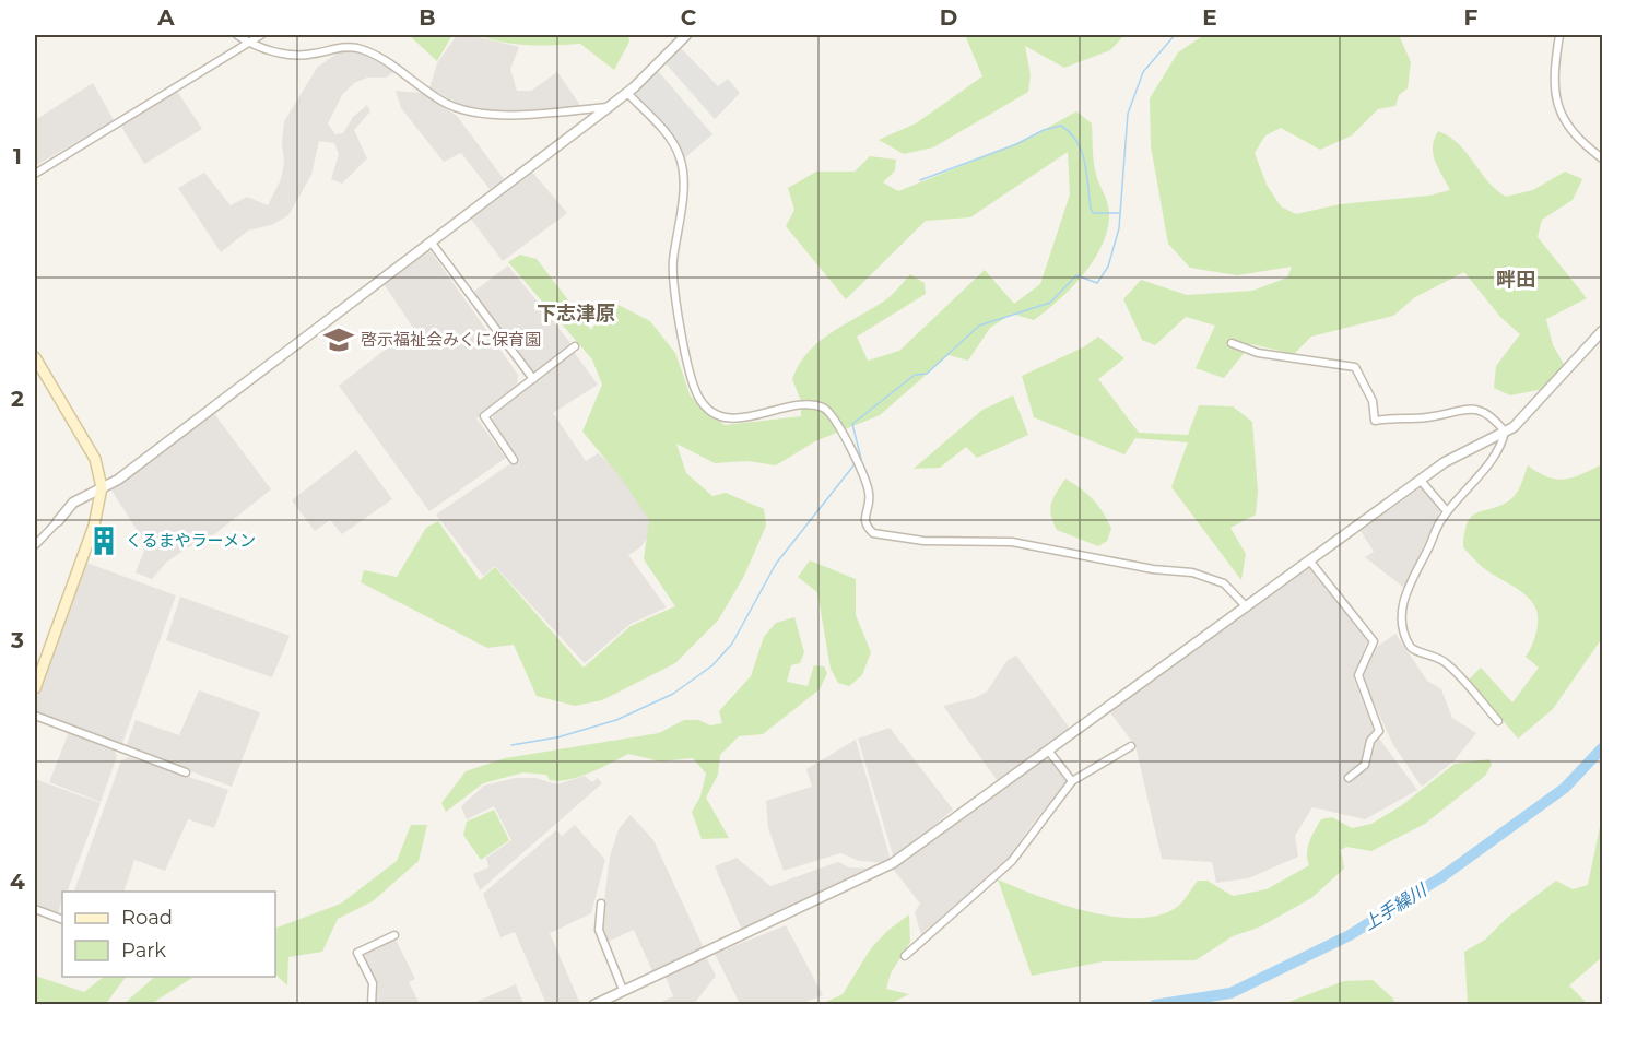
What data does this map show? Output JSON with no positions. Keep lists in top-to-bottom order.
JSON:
{
  "districts": ["畔田", "下志津原"],
  "water": ["上手繰川"],
  "places": {
    "school or university": ["啓示福祉会みくに保育園"],
    "building": ["くるまやラーメン"]
  },
  "legend": ["Road", "Park"],
  "grid": {
    "columns": [
      "A",
      "B",
      "C",
      "D",
      "E",
      "F"
    ],
    "rows": [
      "1",
      "2",
      "3",
      "4"
    ]
  }
}
